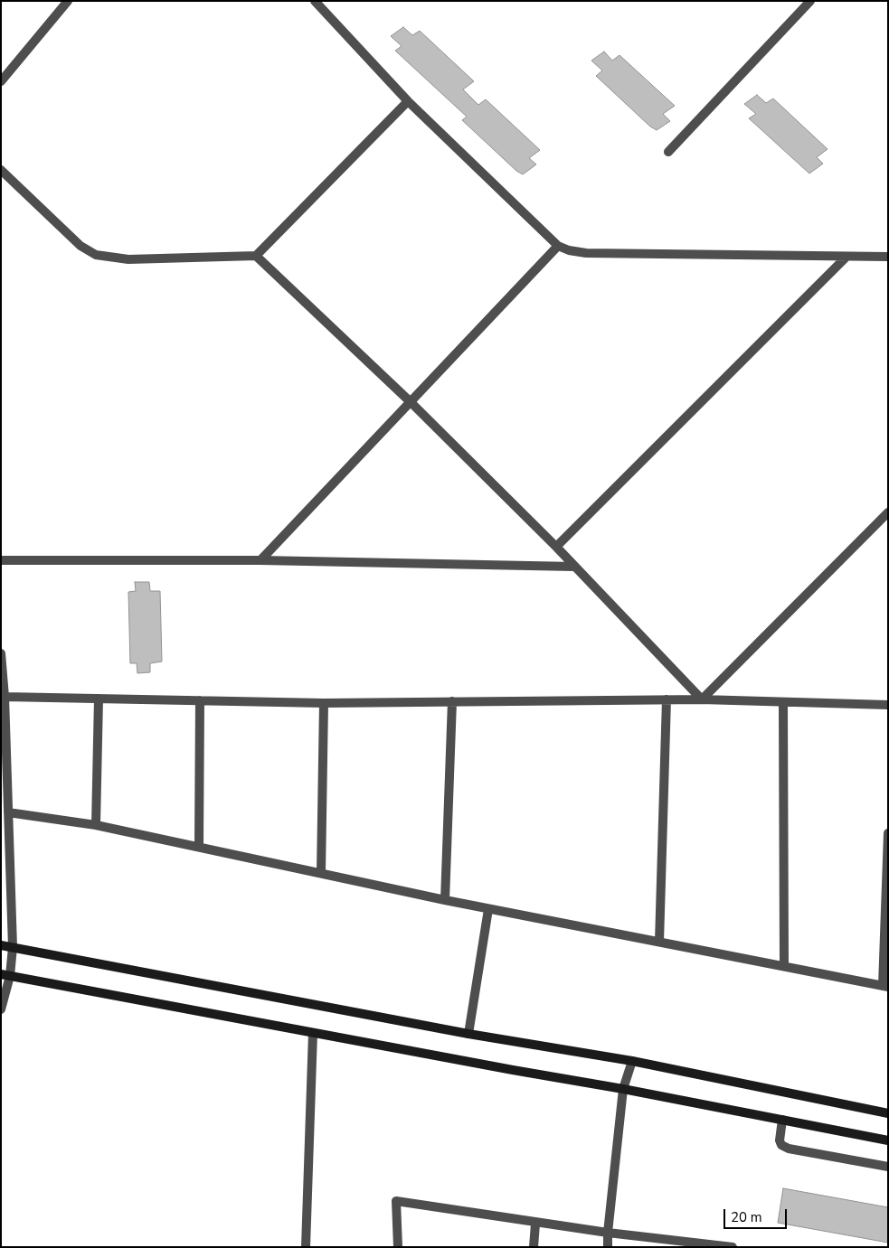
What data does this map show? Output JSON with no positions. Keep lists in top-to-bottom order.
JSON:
{
  "scale_bar": "20 m"
}
